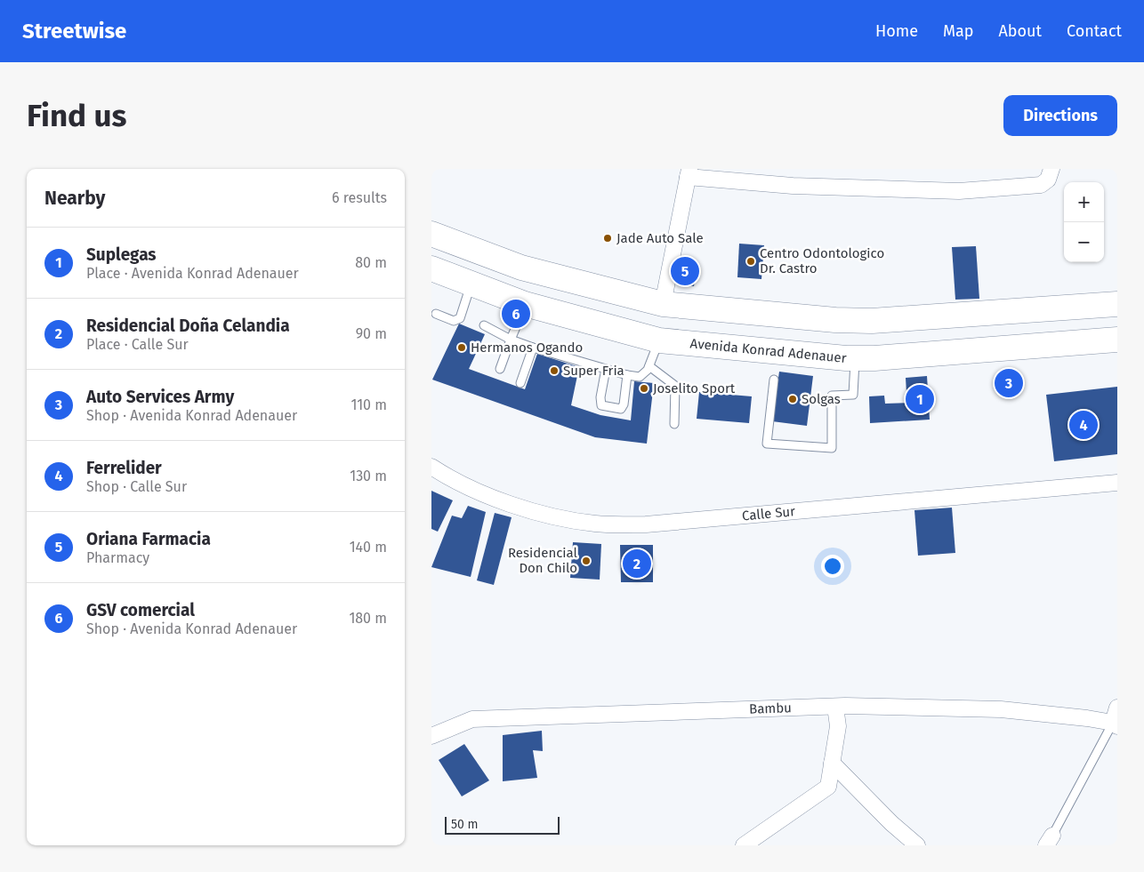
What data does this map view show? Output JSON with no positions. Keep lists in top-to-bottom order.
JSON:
{
  "streets": {
    "main road": ["Avenida Konrad Adenauer"],
    "street": ["Calle Sur", "Bambu"]
  },
  "places": [
    "Jade Auto Sale",
    "Centro Odontologico Dr. Castro",
    "Hermanos Ogando",
    "Super Fria",
    "Joselito Sport",
    "Solgas",
    "Residencial Don Chilo"
  ],
  "scale_bar": "50 m",
  "page": {
    "header": "Streetwise",
    "nav": [
      "Home",
      "Map",
      "About",
      "Contact"
    ],
    "buttons": "Directions",
    "title": "Find us",
    "heading": ["Nearby", "6 results"],
    "map_buttons": ["+", "−"],
    "list": [
      {
        "mark": "1",
        "name": "Suplegas",
        "note": "Place · Avenida Konrad Adenauer",
        "value": "80 m"
      },
      {
        "mark": "2",
        "name": "Residencial Doña Celandia",
        "note": "Place · Calle Sur",
        "value": "90 m"
      },
      {
        "mark": "3",
        "name": "Auto Services Army",
        "note": "Shop · Avenida Konrad Adenauer",
        "value": "110 m"
      },
      {
        "mark": "4",
        "name": "Ferrelider",
        "note": "Shop · Calle Sur",
        "value": "130 m"
      },
      {
        "mark": "5",
        "name": "Oriana Farmacia",
        "note": "Pharmacy",
        "value": "140 m"
      },
      {
        "mark": "6",
        "name": "GSV comercial",
        "note": "Shop · Avenida Konrad Adenauer",
        "value": "180 m"
      }
    ],
    "pins": [
      "5",
      "6",
      "3",
      "1",
      "4",
      "2"
    ],
    "scale": "50 m"
  }
}
